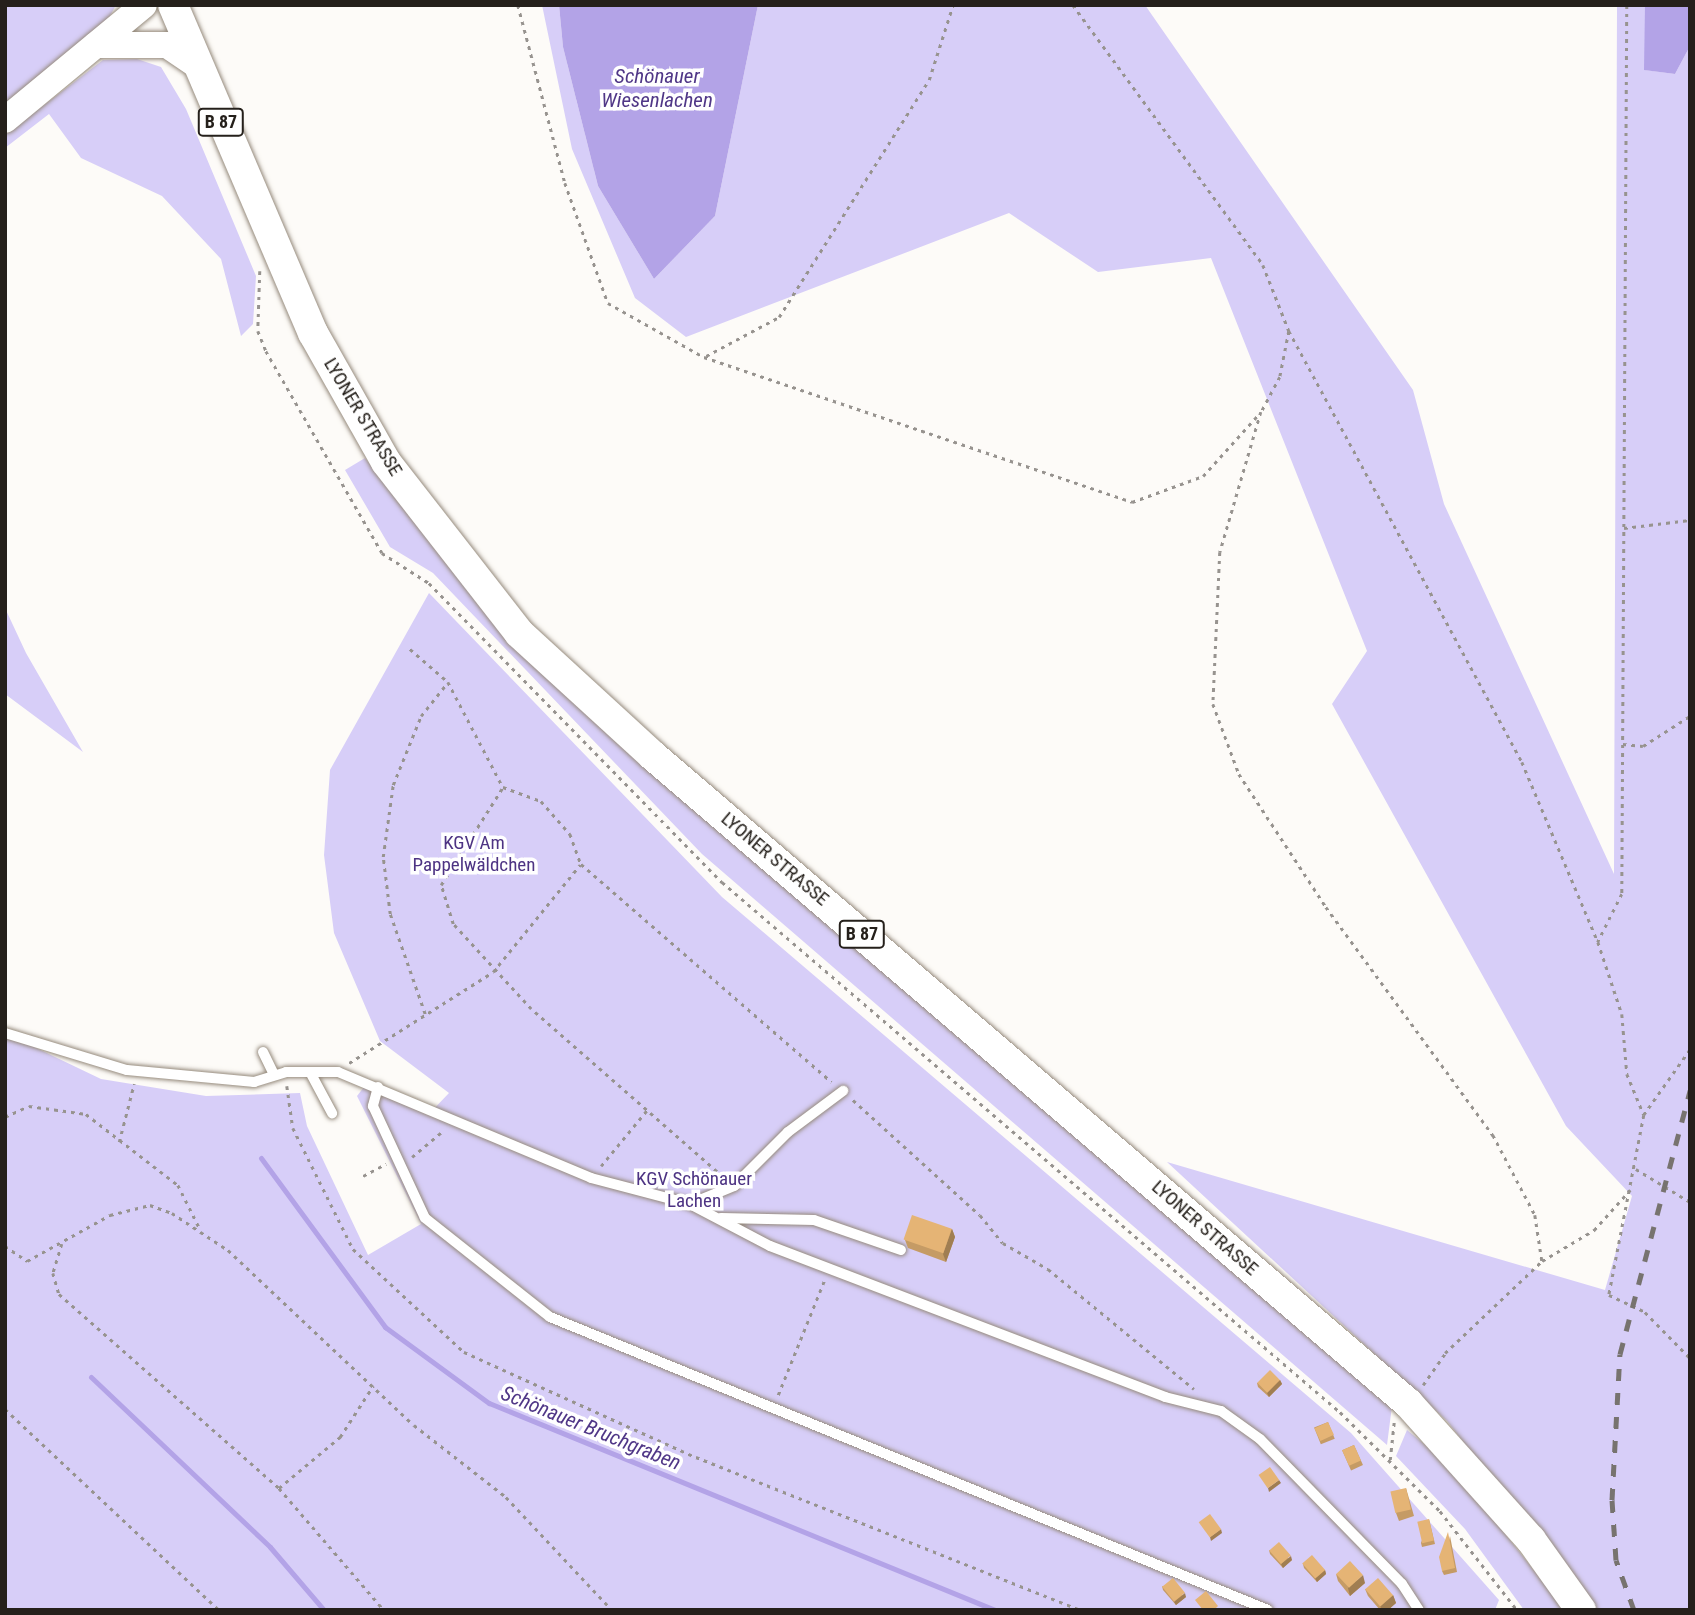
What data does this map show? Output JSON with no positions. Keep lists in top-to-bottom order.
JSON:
{
  "streets": {
    "main road": ["B 87", "LYONER STRASSE"]
  },
  "water": ["Schönauer Wiesenlachen", "Schönauer Bruchgraben"],
  "parks": ["KGV Am Pappelwäldchen", "KGV Schönauer Lachen"]
}
